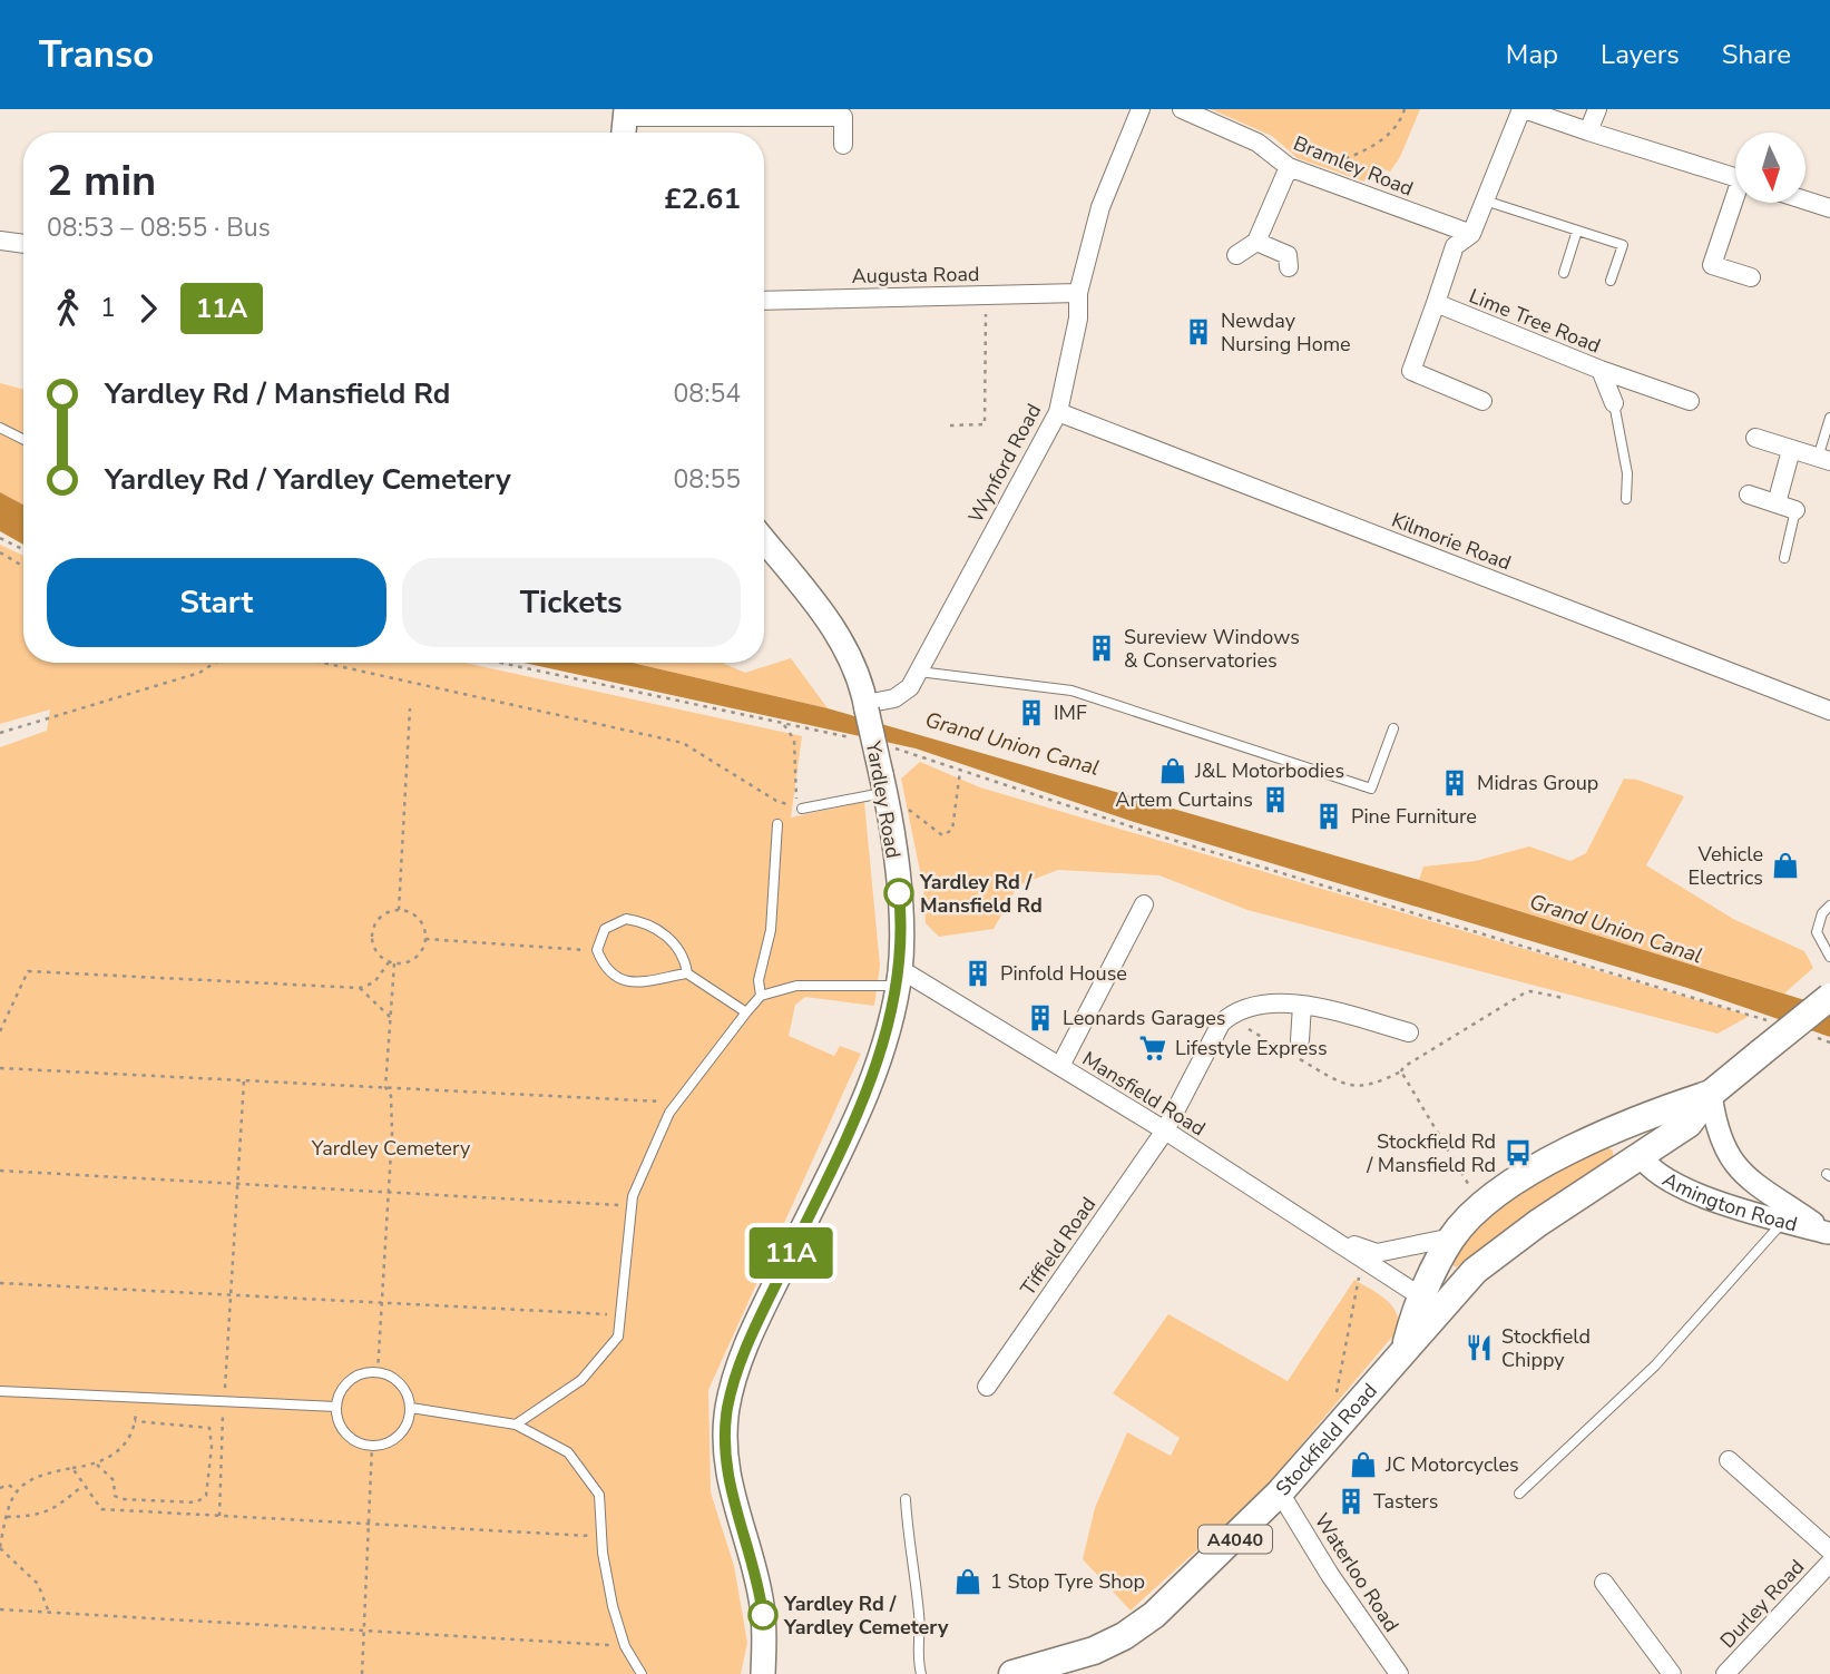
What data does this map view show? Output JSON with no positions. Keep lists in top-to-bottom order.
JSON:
{
  "streets": {
    "main road": ["Yardley Road", "Stockfield Road", "A4040"],
    "street": [
      "Bramley Road",
      "Augusta Road",
      "Lime Tree Road",
      "Wynford Road",
      "Kilmorie Road",
      "Mansfield Road",
      "Amington Road",
      "Tiffield Road",
      "Waterloo Road",
      "Durley Road"
    ]
  },
  "crossings": [
    ["Bramley Road", "Lime Tree Road"],
    ["Augusta Road", "Wynford Road"],
    ["Wynford Road", "Kilmorie Road"],
    ["Wynford Road", "Yardley Road"],
    ["Yardley Road", "Mansfield Road"],
    ["Mansfield Road", "Tiffield Road"],
    ["Mansfield Road", "Stockfield Road"],
    ["Amington Road", "Stockfield Road"],
    ["Amington Road", "A4040"],
    ["Stockfield Road", "A4040"],
    ["Stockfield Road", "Waterloo Road"]
  ],
  "water": ["Grand Union Canal"],
  "parks": ["Yardley Cemetery"],
  "places": {
    "building": [
      "Newday Nursing Home",
      "Sureview Windows & Conservatories",
      "IMF",
      "Midras Group",
      "Artem Curtains",
      "Pine Furniture",
      "Pinfold House",
      "Leonards Garages",
      "Tasters"
    ],
    "shop": [
      "J&L Motorbodies",
      "Vehicle Electrics",
      "JC Motorcycles",
      "1 Stop Tyre Shop"
    ],
    "other": ["Yardley Rd / Mansfield Rd", "Yardley Rd / Yardley Cemetery"],
    "supermarket": ["Lifestyle Express"],
    "bus stop": ["Stockfield Rd / Mansfield Rd"],
    "restaurant": ["Stockfield Chippy"]
  },
  "lines": ["bus line 11A"],
  "north": "bottom",
  "page": {
    "header": "Transo",
    "nav": ["Map", "Layers", "Share"],
    "on_map": "11A",
    "heading": ["2 min", "08:53 – 08:55 · Bus", "£2.61"],
    "legs": ["1", "11A"],
    "list": [
      {
        "name": "Yardley Rd / Mansfield Rd",
        "value": "08:54"
      },
      {
        "name": "Yardley Rd / Yardley Cemetery",
        "value": "08:55"
      }
    ],
    "buttons": ["Start", "Tickets"]
  }
}
